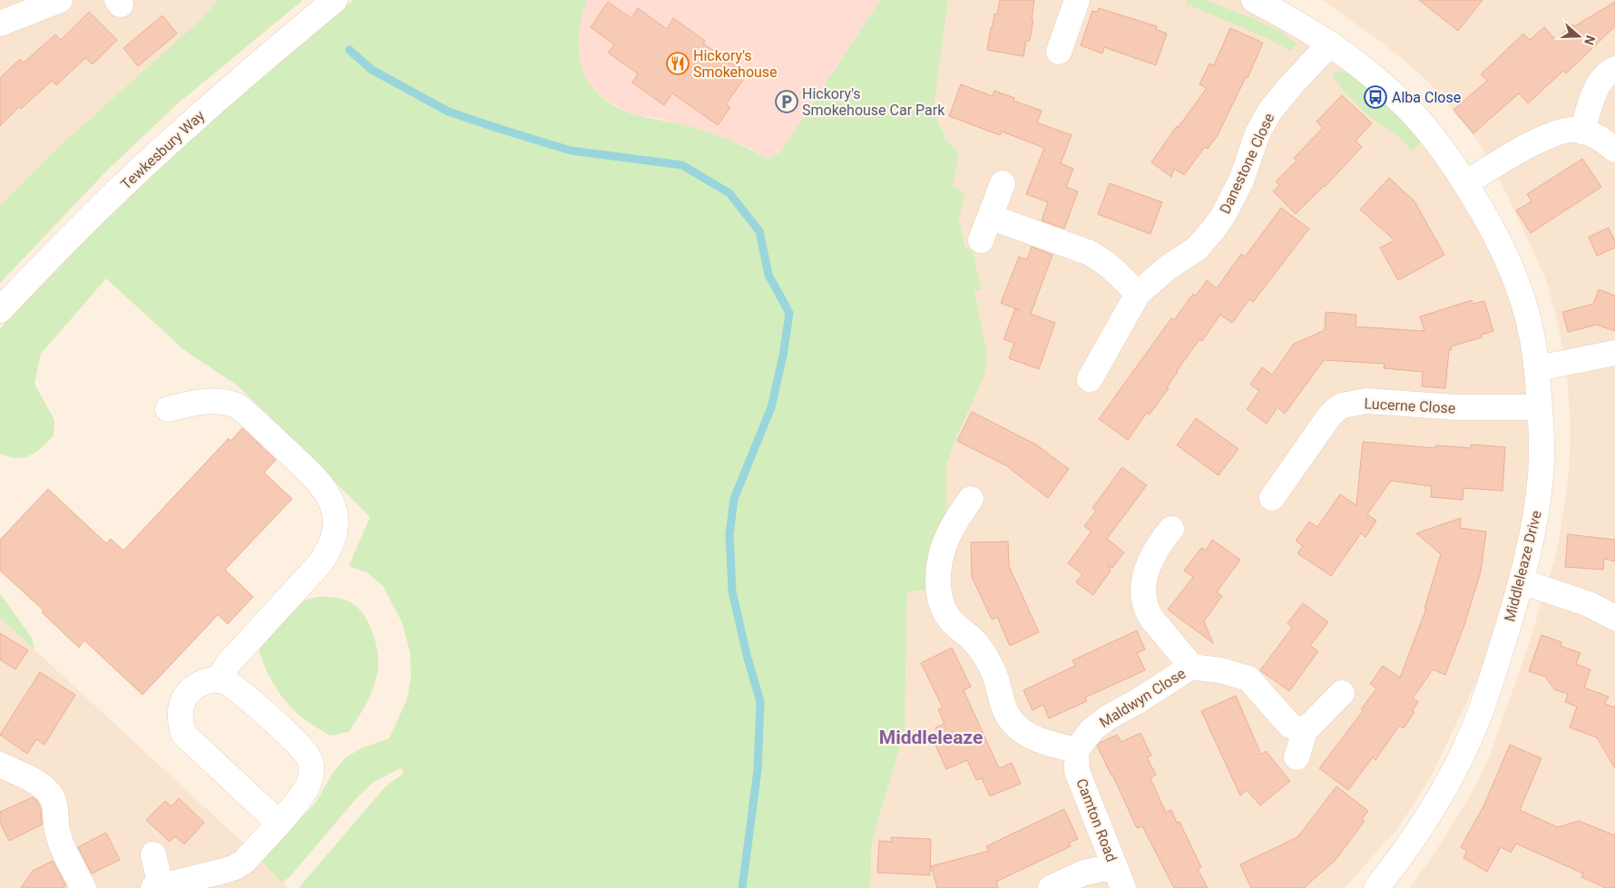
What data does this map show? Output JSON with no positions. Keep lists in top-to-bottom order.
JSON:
{
  "streets": {
    "street": [
      "Tewkesbury Way",
      "Danestone Close",
      "Lucerne Close",
      "Middleleaze Drive",
      "Maldwyn Close",
      "Camton Road"
    ]
  },
  "crossings": [
    ["Danestone Close", "Middleleaze Drive"],
    ["Lucerne Close", "Middleleaze Drive"],
    ["Maldwyn Close", "Camton Road"]
  ],
  "districts": ["Middleleaze"],
  "places": {
    "restaurant": ["Hickory's Smokehouse"],
    "bus stop": ["Alba Close"],
    "parking": ["Hickory's Smokehouse Car Park"]
  },
  "north": "right"
}
